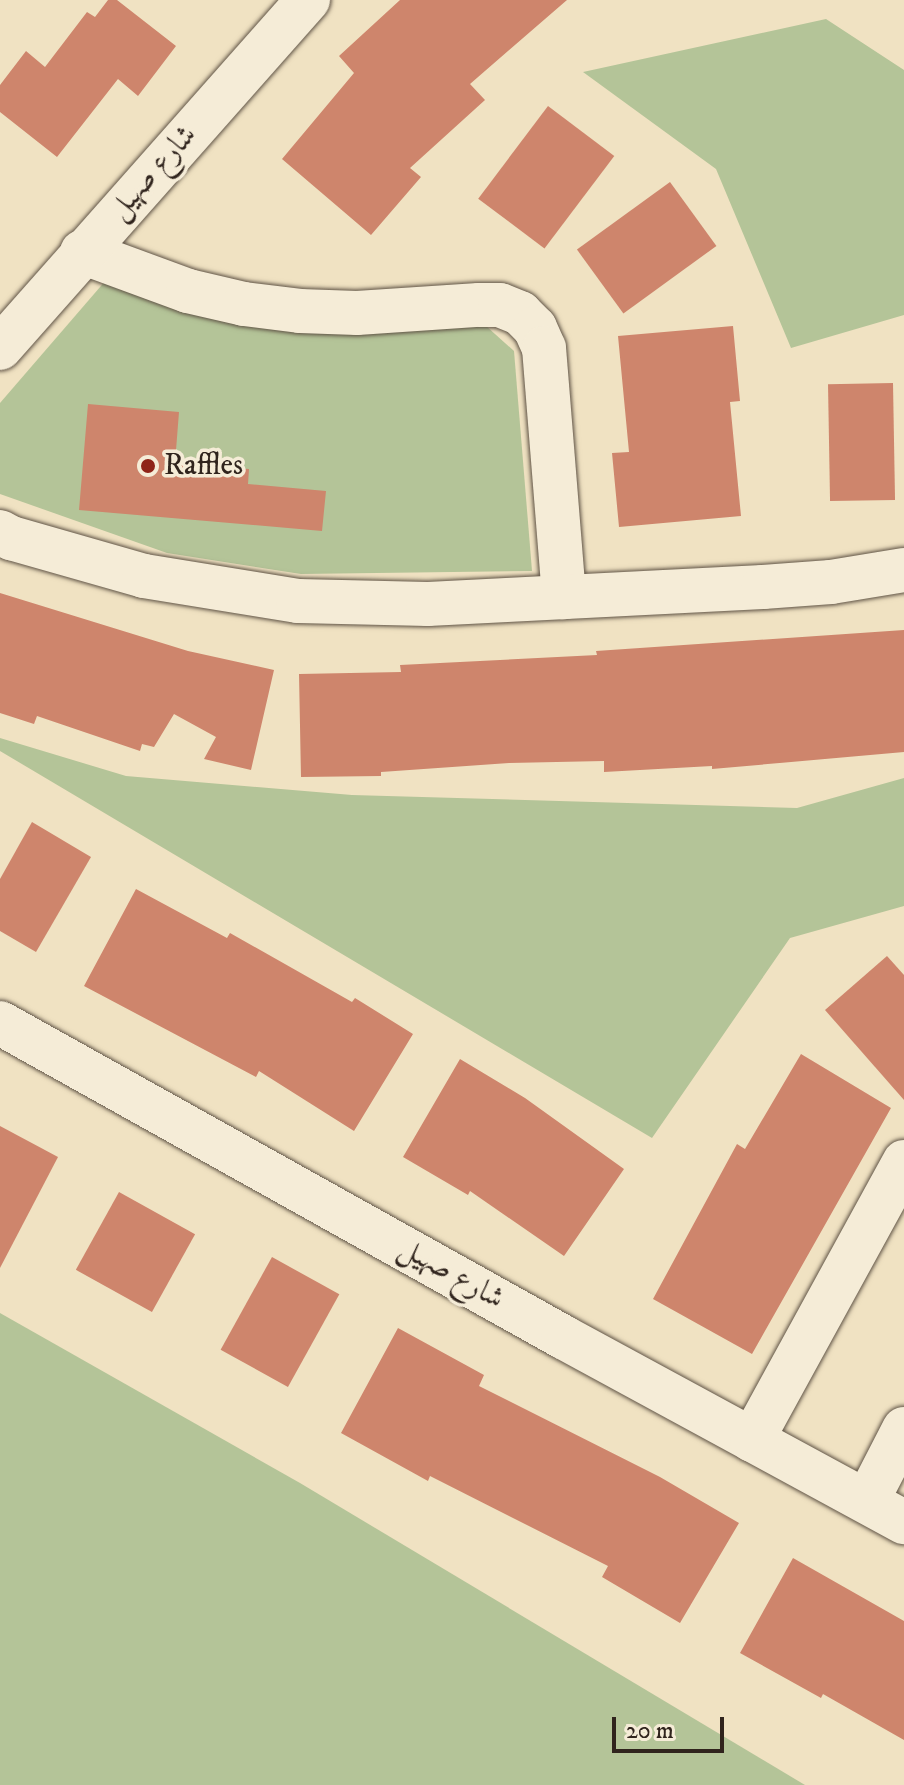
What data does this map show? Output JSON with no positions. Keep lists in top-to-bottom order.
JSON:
{
  "streets": {
    "street": ["شارع صهيل"]
  },
  "places": ["Raffles"],
  "scale_bar": "20 m"
}
